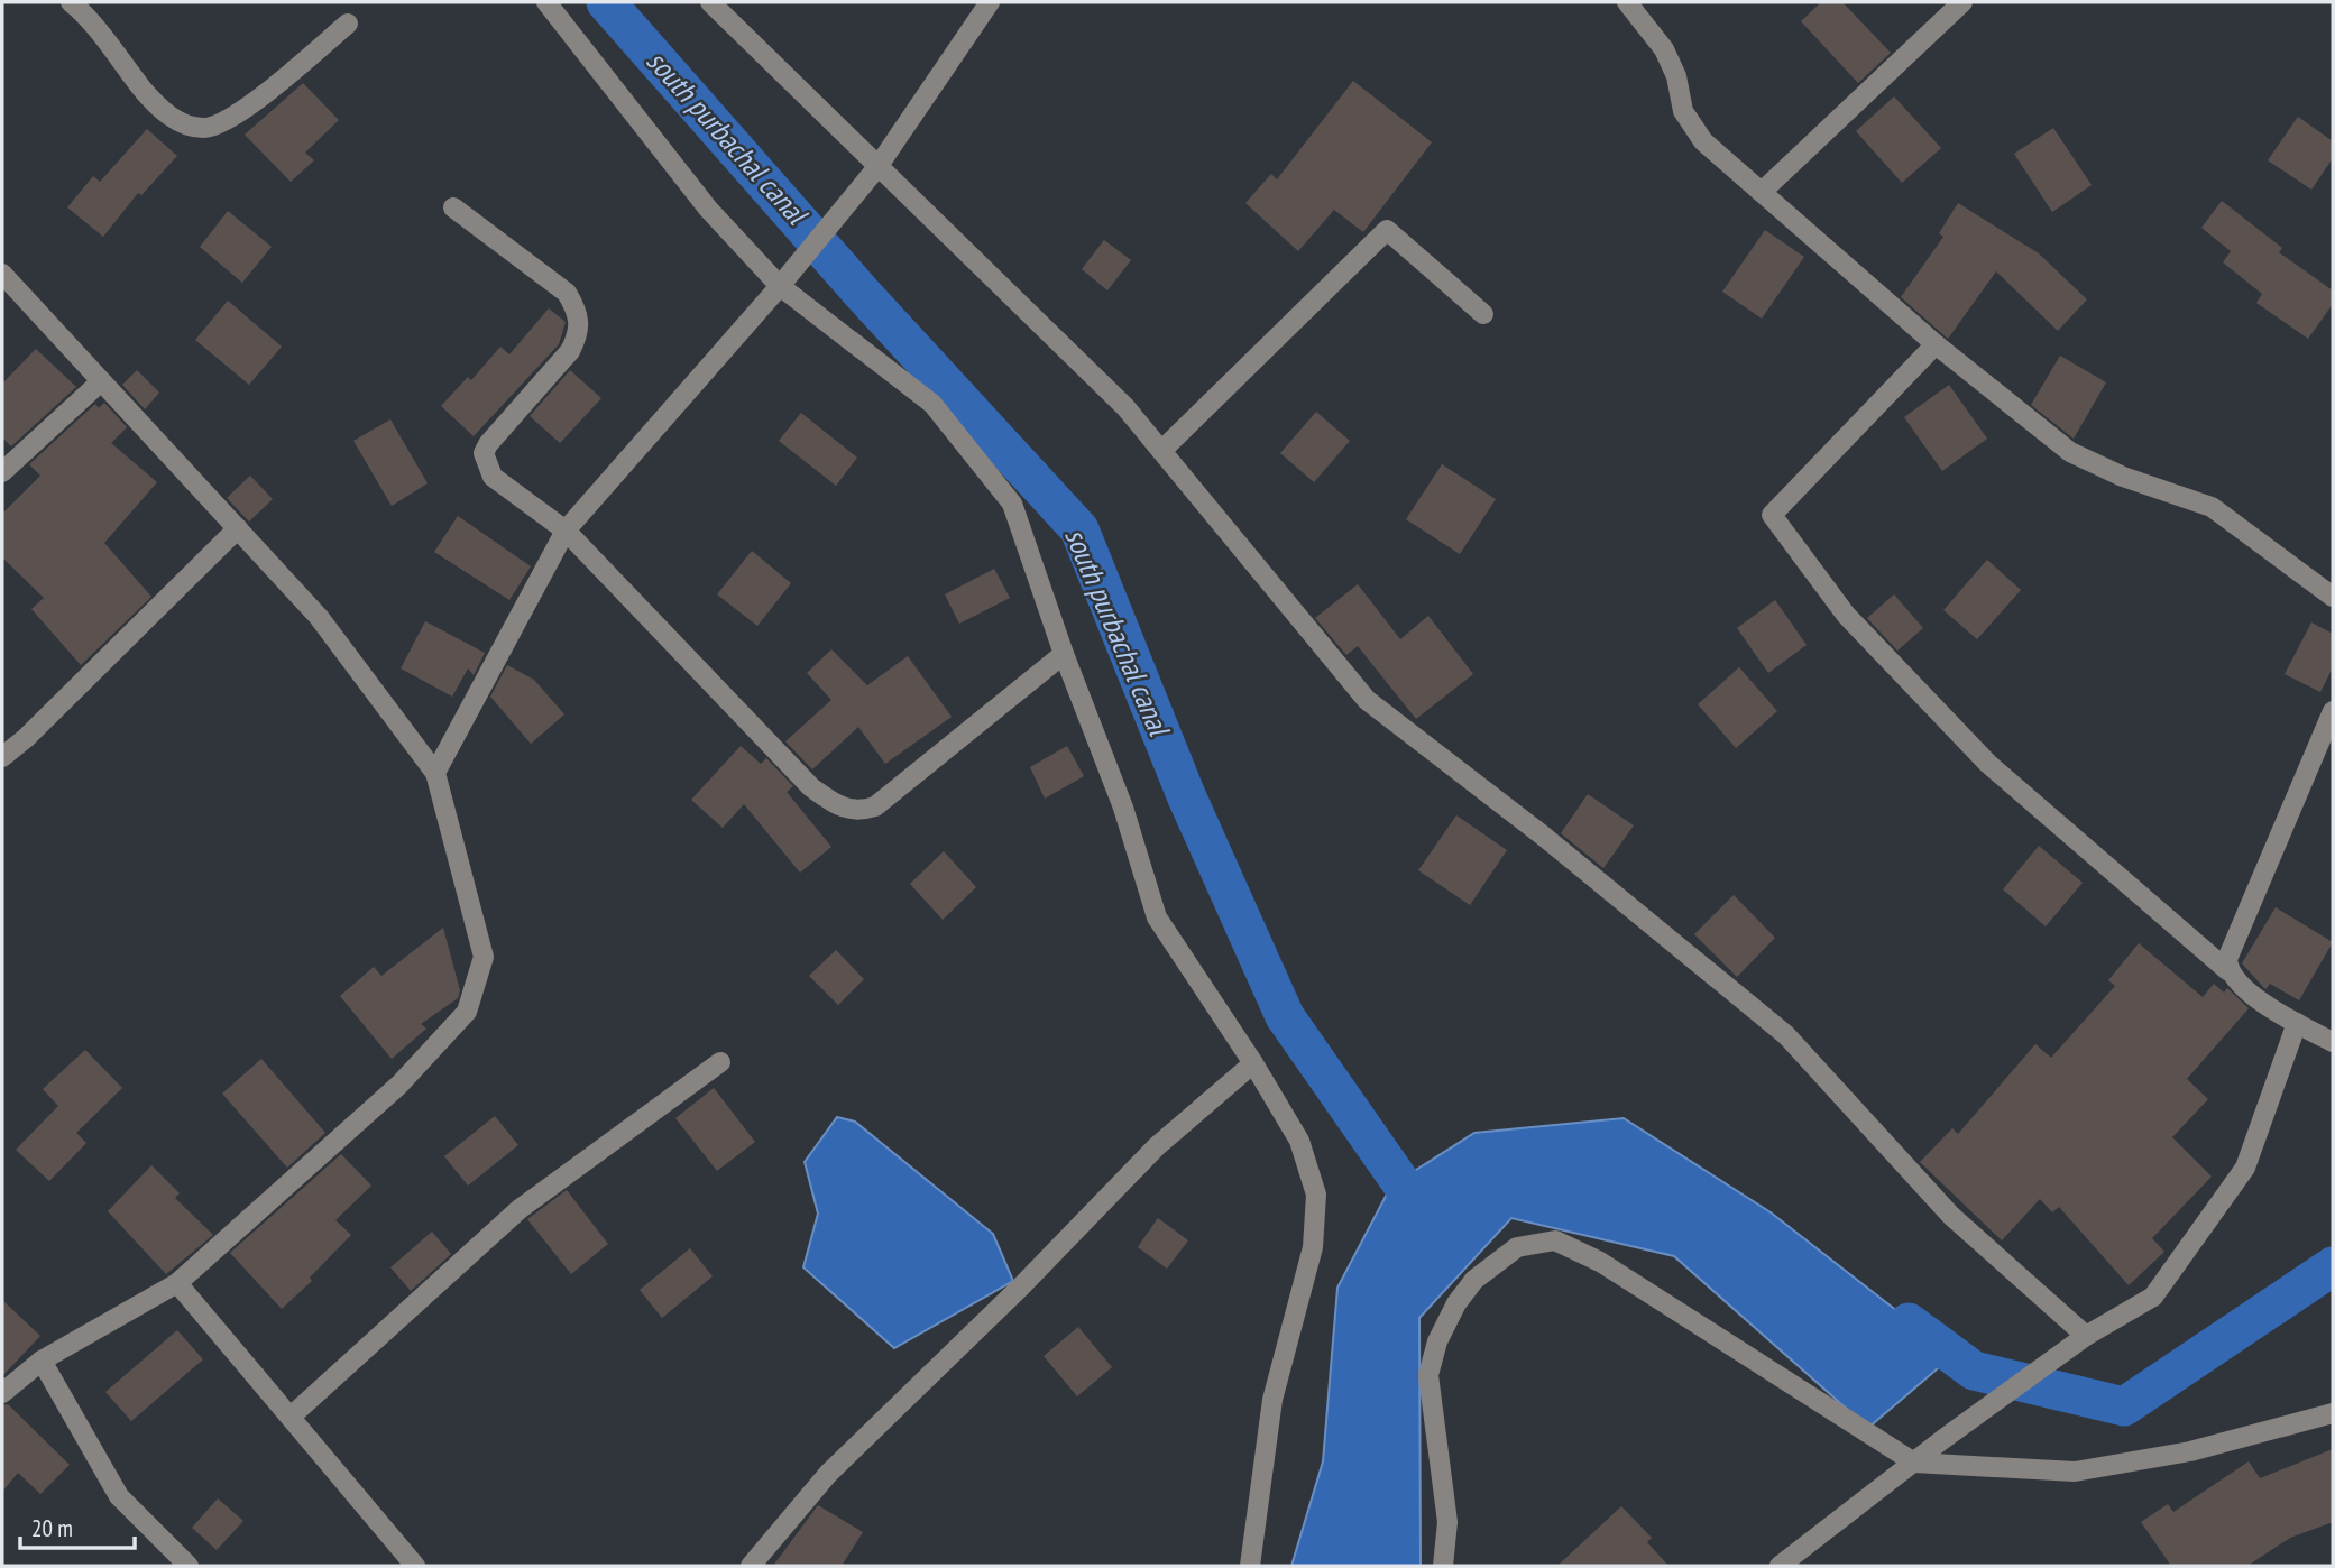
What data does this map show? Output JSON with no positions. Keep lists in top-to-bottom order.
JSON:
{
  "water": ["south purbachal canal"],
  "scale_bar": "20 m"
}
